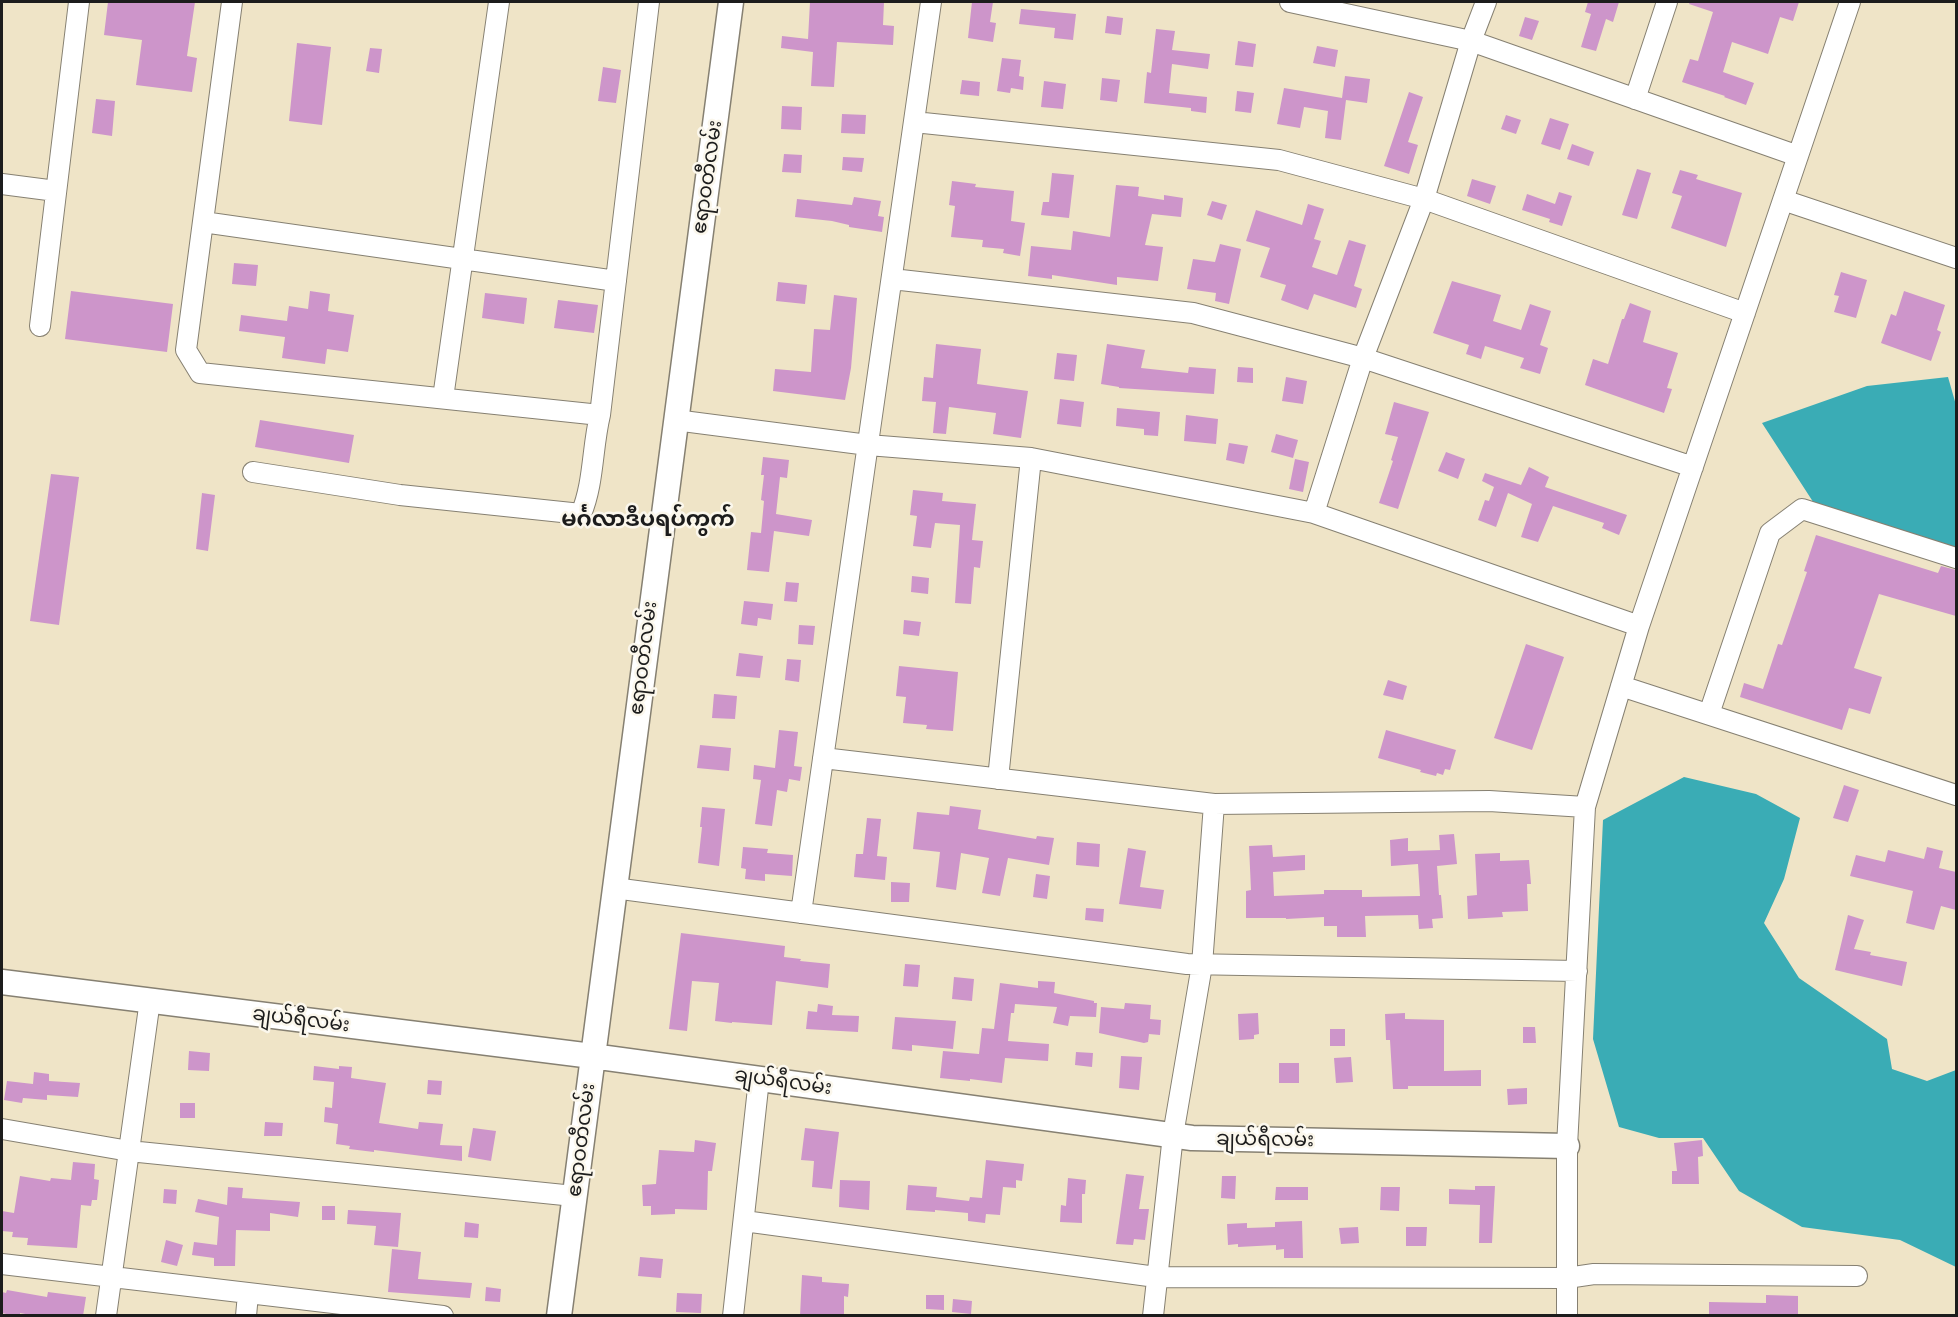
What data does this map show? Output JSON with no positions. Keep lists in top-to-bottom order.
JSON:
{
  "streets": {
    "street": ["ဧရာဝတီလမ်း", "ချယ်ရီလမ်း"]
  },
  "crossings": [
    ["ဧရာဝတီလမ်း", "ချယ်ရီလမ်း"]
  ],
  "districts": ["မင်္ဂလာဒီပရပ်ကွက်"]
}
